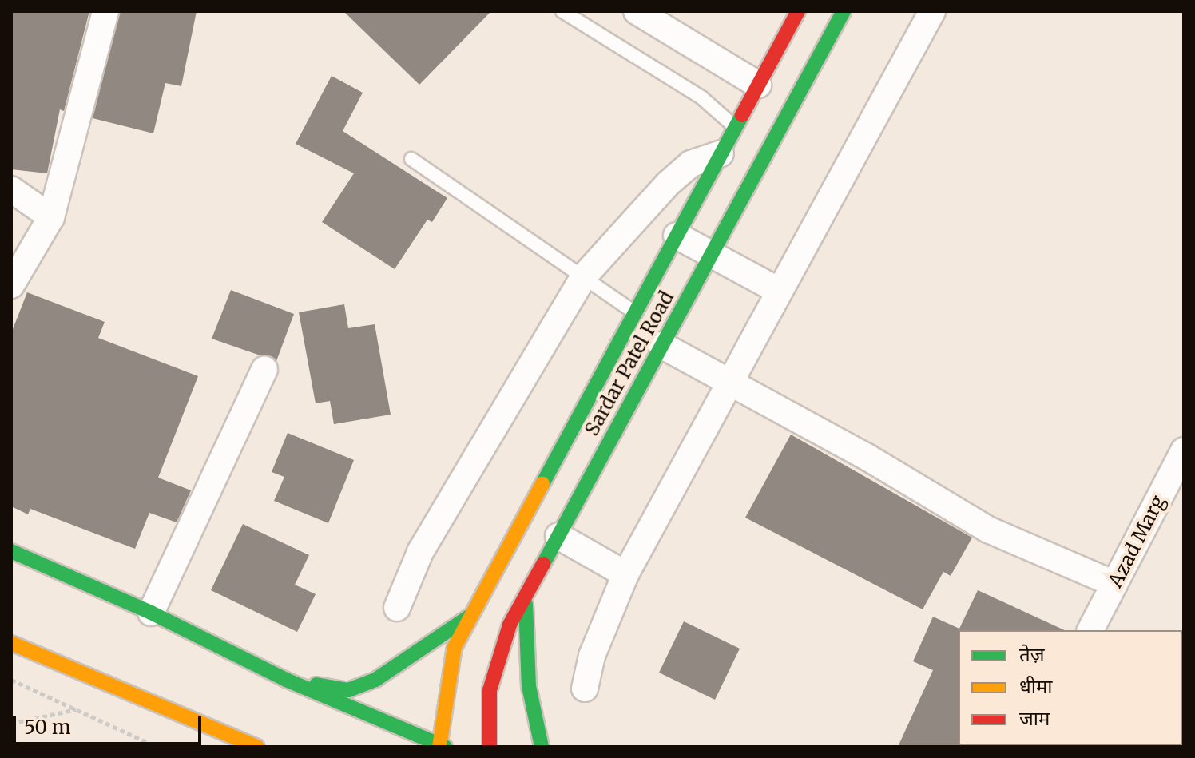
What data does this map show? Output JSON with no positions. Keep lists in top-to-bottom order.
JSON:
{
  "streets": {
    "street": ["Sardar Patel Road", "Azad Marg"]
  },
  "legend": ["तेज़", "धीमा", "जाम"],
  "scale_bar": "50 m"
}
